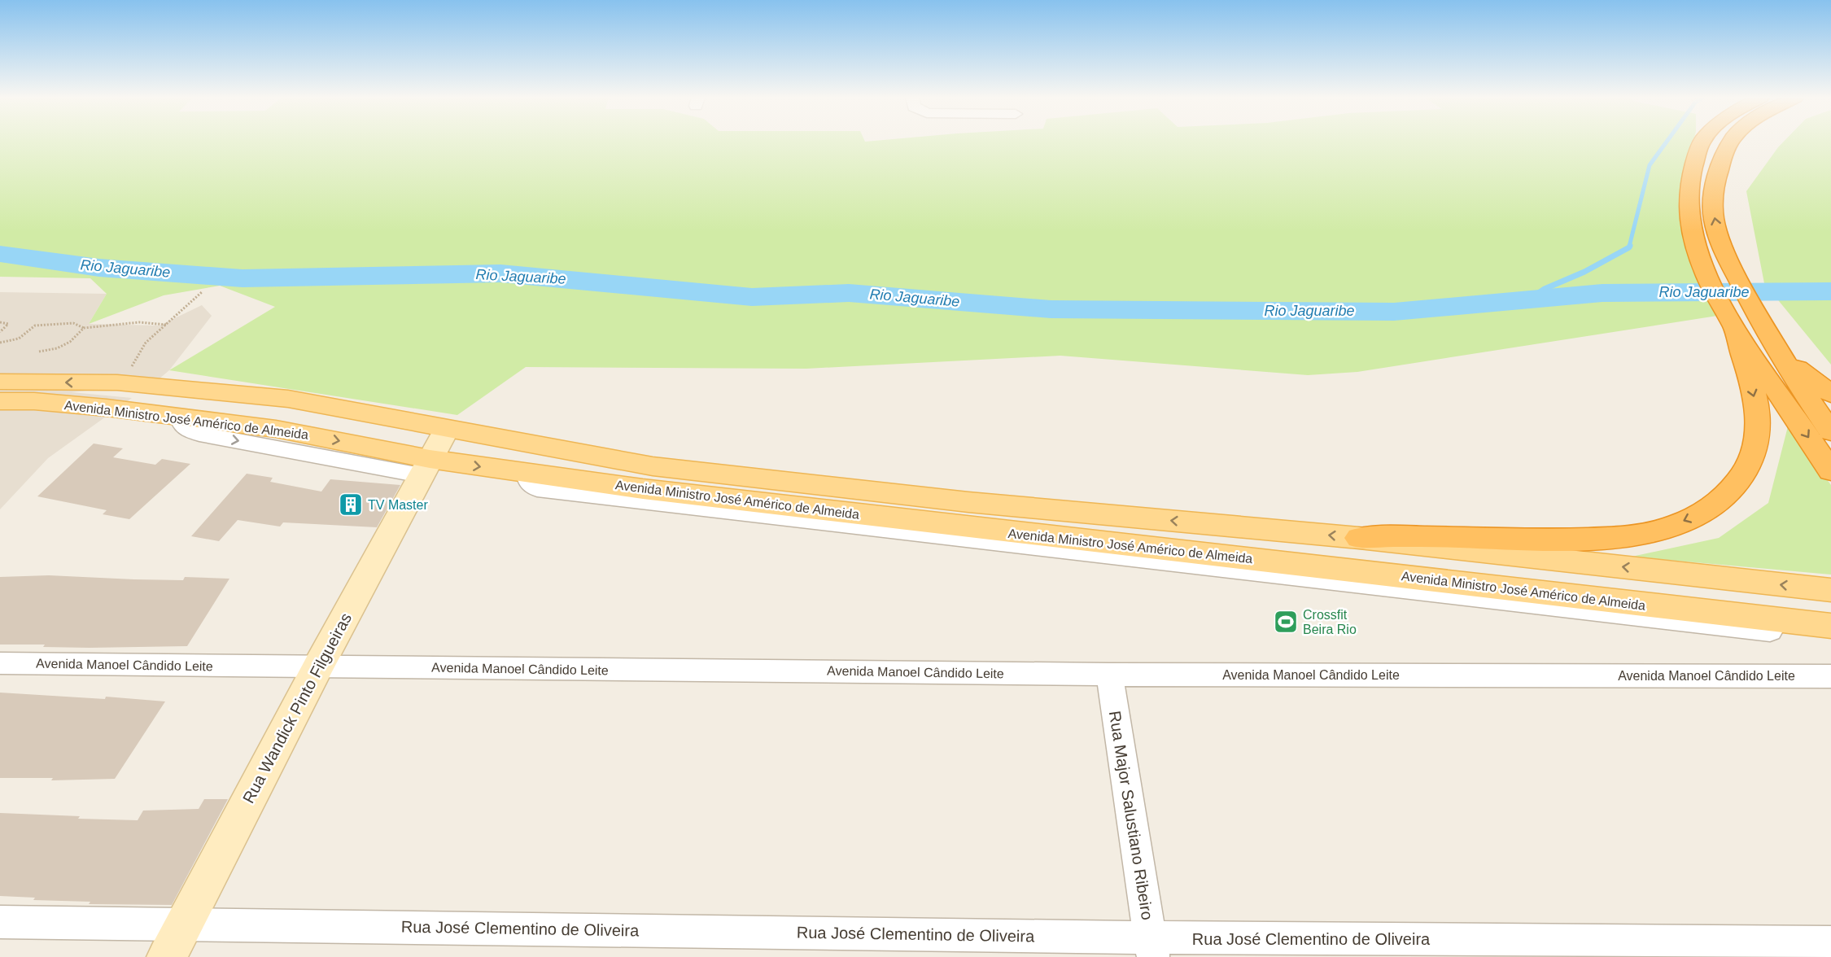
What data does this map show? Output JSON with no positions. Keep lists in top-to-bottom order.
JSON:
{
  "streets": {
    "main road": ["Avenida Ministro José Américo de Almeida"],
    "street": [
      "Avenida Manoel Cândido Leite",
      "Rua Wandick Pinto Filgueiras",
      "Rua Major Salustiano Ribeiro",
      "Rua José Clementino de Oliveira"
    ]
  },
  "crossings": [
    ["Avenida Ministro José Américo de Almeida", "Rua Wandick Pinto Filgueiras"],
    ["Avenida Manoel Cândido Leite", "Rua Wandick Pinto Filgueiras"],
    ["Avenida Manoel Cândido Leite", "Rua Major Salustiano Ribeiro"],
    ["Rua Wandick Pinto Filgueiras", "Rua José Clementino de Oliveira"],
    ["Rua Major Salustiano Ribeiro", "Rua José Clementino de Oliveira"]
  ],
  "water": ["Rio Jaguaribe"],
  "places": {
    "building": ["TV Master"],
    "sports": ["Crossfit Beira Rio"]
  }
}
